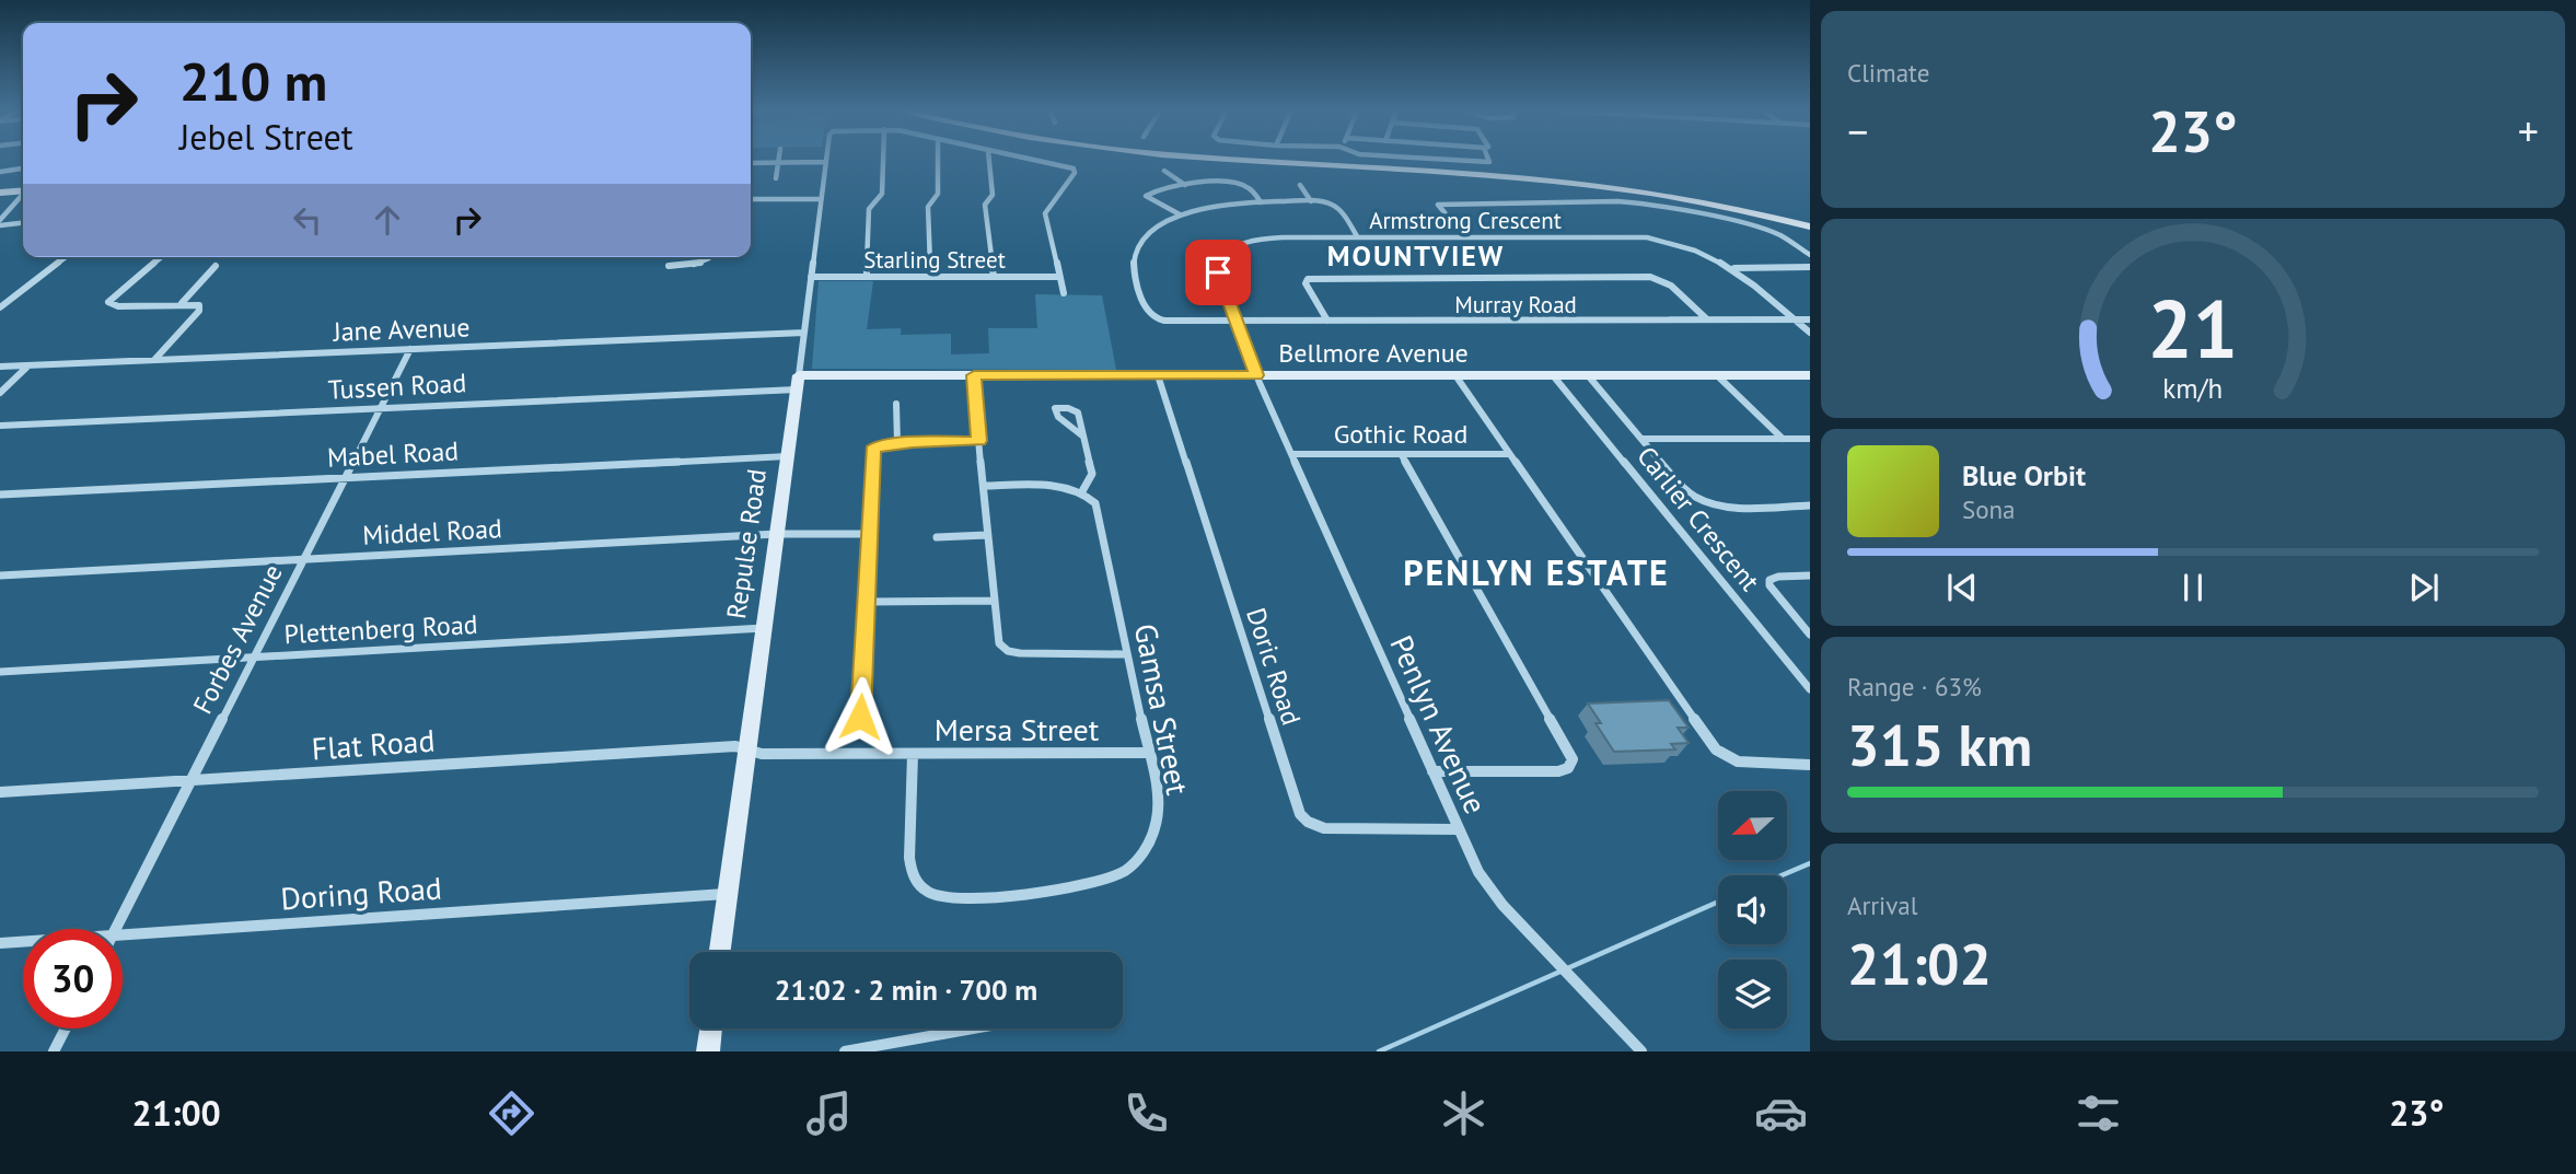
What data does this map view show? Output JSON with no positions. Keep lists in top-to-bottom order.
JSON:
{
  "streets": {
    "street": [
      "Armstrong Crescent",
      "Starling Street",
      "Murray Road",
      "Jane Avenue",
      "Bellmore Avenue",
      "Tussen Road",
      "Gothic Road",
      "Mabel Road",
      "Carlier Crescent",
      "Middel Road",
      "Repulse Road",
      "Plettenberg Road",
      "Forbes Avenue",
      "Doric Road",
      "Gamsa Street",
      "Penlyn Avenue",
      "Mersa Street",
      "Flat Road",
      "Doring Road"
    ]
  },
  "crossings": [
    ["Armstrong Crescent", "Murray Road"],
    ["Armstrong Crescent", "Bellmore Avenue"],
    ["Armstrong Crescent", "Penlyn Avenue"],
    ["Starling Street", "Repulse Road"],
    ["Jane Avenue", "Repulse Road"],
    ["Jane Avenue", "Forbes Avenue"],
    ["Bellmore Avenue", "Tussen Road"],
    ["Bellmore Avenue", "Carlier Crescent"],
    ["Bellmore Avenue", "Repulse Road"],
    ["Bellmore Avenue", "Doric Road"],
    ["Bellmore Avenue", "Penlyn Avenue"],
    ["Tussen Road", "Repulse Road"],
    ["Tussen Road", "Forbes Avenue"],
    ["Gothic Road", "Penlyn Avenue"],
    ["Mabel Road", "Repulse Road"],
    ["Mabel Road", "Forbes Avenue"],
    ["Middel Road", "Repulse Road"],
    ["Middel Road", "Forbes Avenue"],
    ["Repulse Road", "Plettenberg Road"],
    ["Repulse Road", "Mersa Street"],
    ["Repulse Road", "Flat Road"],
    ["Repulse Road", "Doring Road"],
    ["Plettenberg Road", "Forbes Avenue"],
    ["Forbes Avenue", "Flat Road"],
    ["Doric Road", "Penlyn Avenue"],
    ["Gamsa Street", "Mersa Street"],
    ["Mersa Street", "Flat Road"]
  ],
  "districts": ["MOUNTVIEW", "PENLYN ESTATE"],
  "north": "left",
  "page": {
    "tile": [
      "Climate",
      ["Range · 63%", "315 km"],
      ["Arrival", "21:02"]
    ],
    "turn": ["210 m", "Jebel Street"],
    "heat": ["−", "23°", "+"],
    "song": ["Blue Orbit", "Sona"],
    "limit": "30",
    "trip": "21:02 · 2 min · 700 m",
    "tabs": ["21:00", "23°"],
    "gauge": ["21", "km/h"]
  }
}
